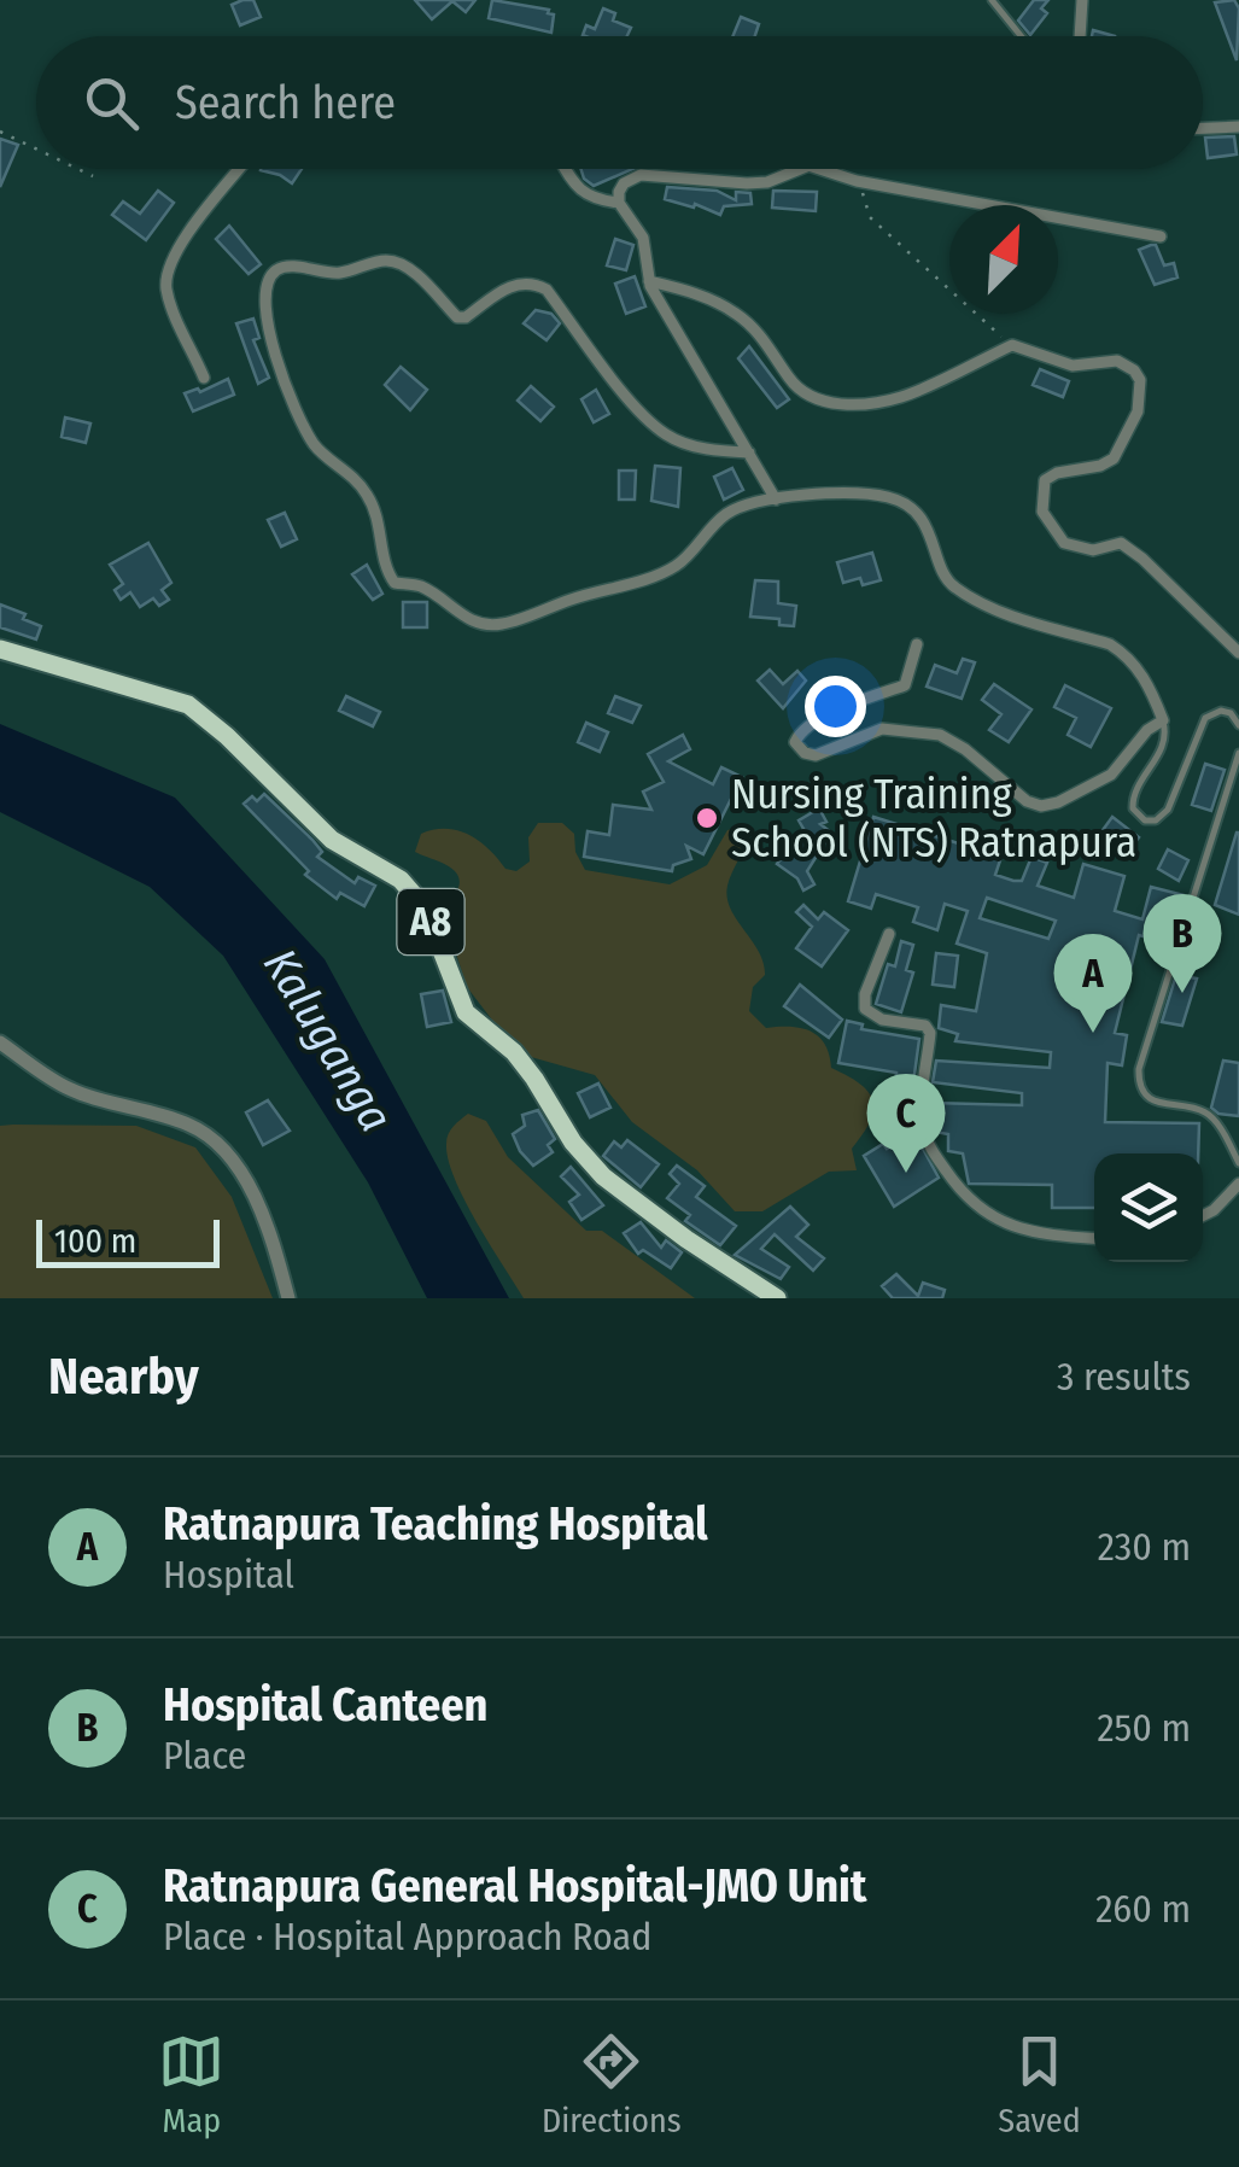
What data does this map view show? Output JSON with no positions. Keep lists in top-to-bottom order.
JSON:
{
  "streets": {
    "highway": ["A8"]
  },
  "water": ["Kaluganga"],
  "places": ["Nursing Training School (NTS) Ratnapura"],
  "scale_bar": "100 m",
  "north": "top right",
  "page": {
    "search": "Search here",
    "pins": ["B", "A", "C"],
    "scale": "100 m",
    "heading": ["Nearby", "3 results"],
    "list": [
      {
        "mark": "A",
        "name": "Ratnapura Teaching Hospital",
        "note": "Hospital",
        "value": "230 m"
      },
      {
        "mark": "B",
        "name": "Hospital Canteen",
        "note": "Place",
        "value": "250 m"
      },
      {
        "mark": "C",
        "name": "Ratnapura General Hospital-JMO Unit",
        "note": "Place · Hospital Approach Road",
        "value": "260 m"
      }
    ],
    "nav": ["Map", "Directions", "Saved"]
  }
}
